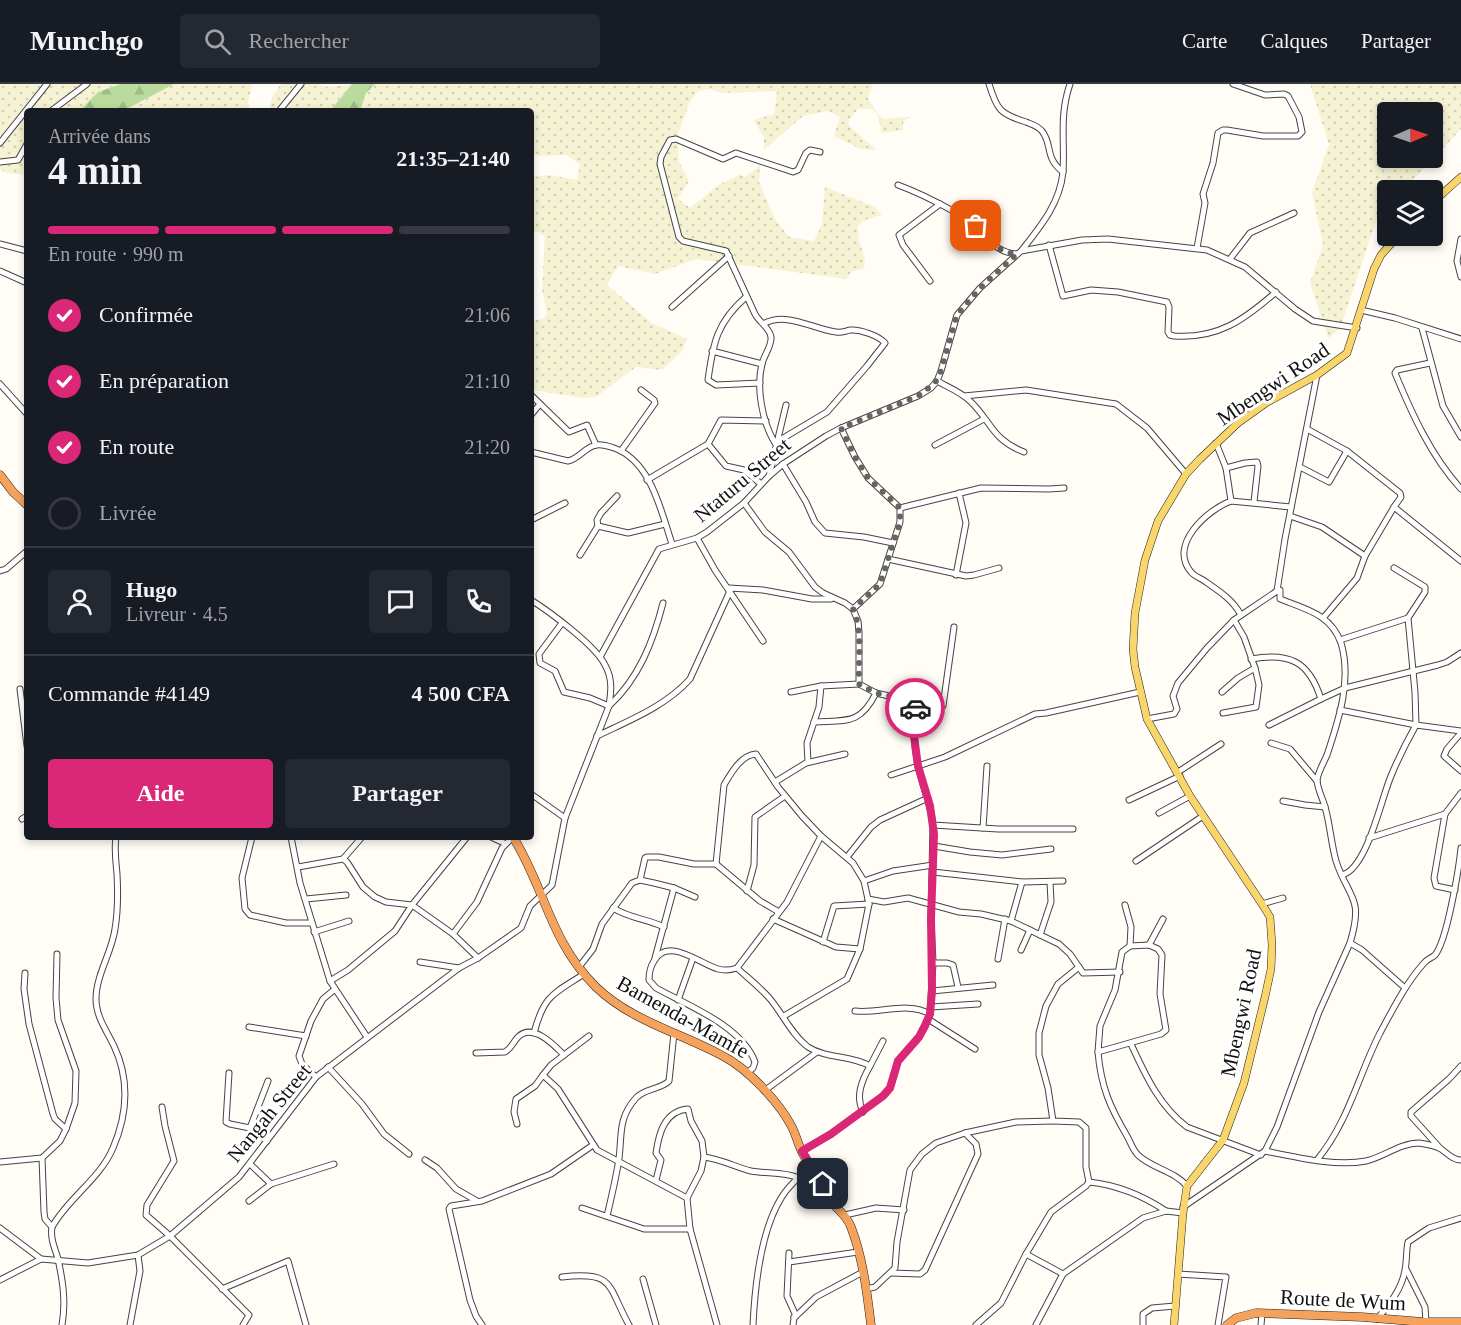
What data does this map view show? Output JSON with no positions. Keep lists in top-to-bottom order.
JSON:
{
  "streets": {
    "highway": ["Bamenda-Mamfe", "Route de Wum"],
    "main road": ["Mbengwi Road"],
    "street": ["Ntaturu Street", "Nangah Street"]
  },
  "crossings": [
    ["Bamenda-Mamfe", "Nangah Street"]
  ],
  "north": "right",
  "page": {
    "header": "Munchgo",
    "search": "Rechercher",
    "nav": ["Carte", "Calques", "Partager"],
    "heading": ["4 min", "Arrivée dans", "21:35–21:40"],
    "panel": [
      "Hugo",
      "Livreur · 4.5",
      "Commande #4149",
      "4 500 CFA"
    ],
    "bar": "En route · 990 m",
    "list": [
      ["Confirmée", "21:06"],
      ["En préparation", "21:10"],
      ["En route", "21:20"],
      "Livrée"
    ],
    "buttons": ["Aide", "Partager"]
  }
}
